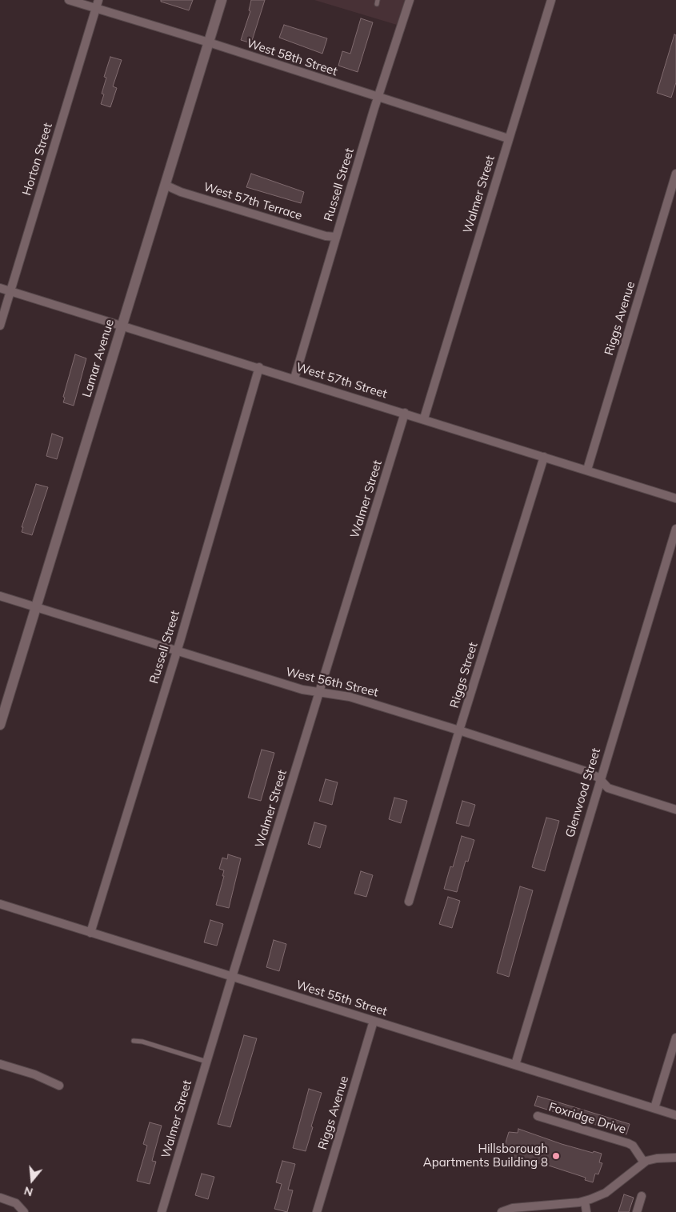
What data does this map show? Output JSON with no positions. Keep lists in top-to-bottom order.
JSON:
{
  "streets": {
    "street": [
      "West 58th Street",
      "Horton Street",
      "Russell Street",
      "Walmer Street",
      "West 57th Terrace",
      "Riggs Avenue",
      "Lamar Avenue",
      "West 57th Street",
      "Riggs Street",
      "West 56th Street",
      "Glenwood Street",
      "West 55th Street",
      "Foxridge Drive"
    ]
  },
  "crossings": [
    ["West 58th Street", "Horton Street"],
    ["West 58th Street", "Russell Street"],
    ["West 58th Street", "Walmer Street"],
    ["West 58th Street", "Lamar Avenue"],
    ["Horton Street", "West 57th Street"],
    ["Russell Street", "West 57th Terrace"],
    ["Russell Street", "West 57th Street"],
    ["Russell Street", "West 56th Street"],
    ["Russell Street", "West 55th Street"],
    ["Walmer Street", "West 57th Street"],
    ["Walmer Street", "West 56th Street"],
    ["Walmer Street", "West 55th Street"],
    ["West 57th Terrace", "Lamar Avenue"],
    ["Riggs Avenue", "West 57th Street"],
    ["Riggs Avenue", "West 55th Street"],
    ["Lamar Avenue", "West 57th Street"],
    ["Lamar Avenue", "West 56th Street"],
    ["West 57th Street", "Riggs Street"],
    ["Riggs Street", "West 56th Street"],
    ["West 56th Street", "Glenwood Street"],
    ["Glenwood Street", "West 55th Street"]
  ],
  "places": ["Hillsborough Apartments Building 8"],
  "north": "bottom"
}
